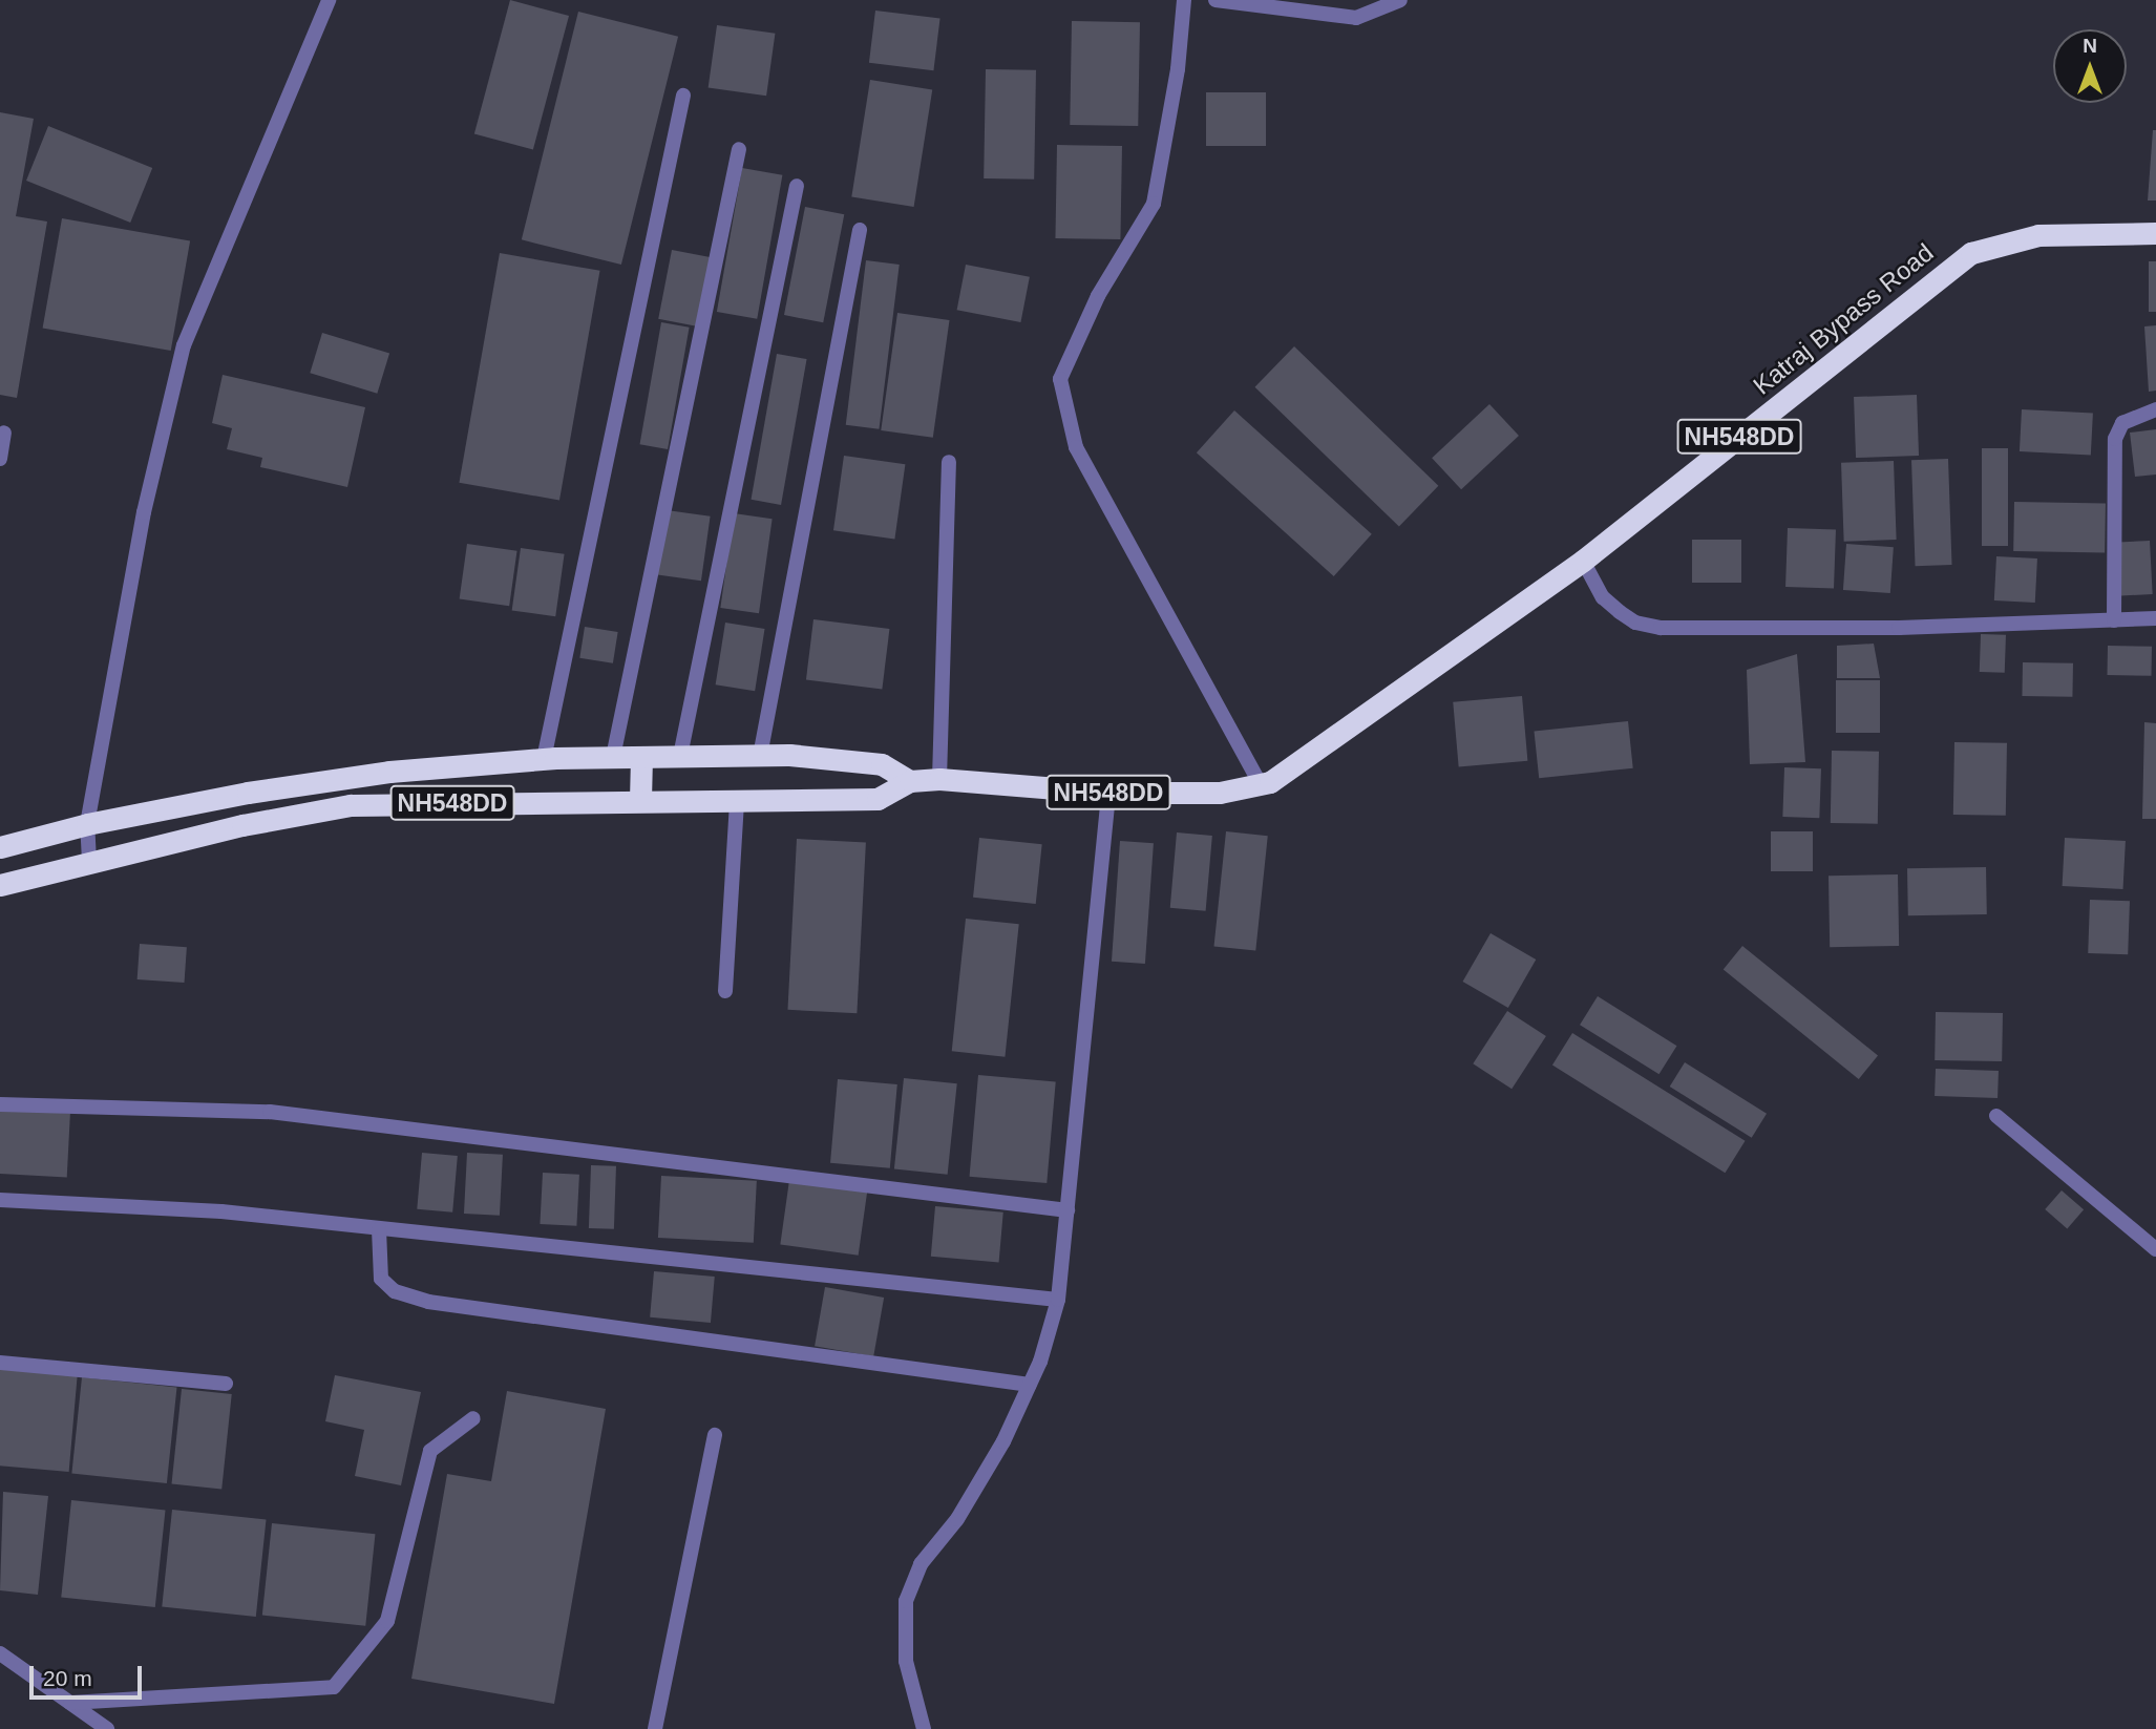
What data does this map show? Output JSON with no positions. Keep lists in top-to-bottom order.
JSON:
{
  "streets": {
    "highway": ["Katraj Bypass Road", "NH548DD"]
  },
  "crossings": [
    ["Katraj Bypass Road", "NH548DD"]
  ],
  "scale_bar": "20 m",
  "north": "top"
}
